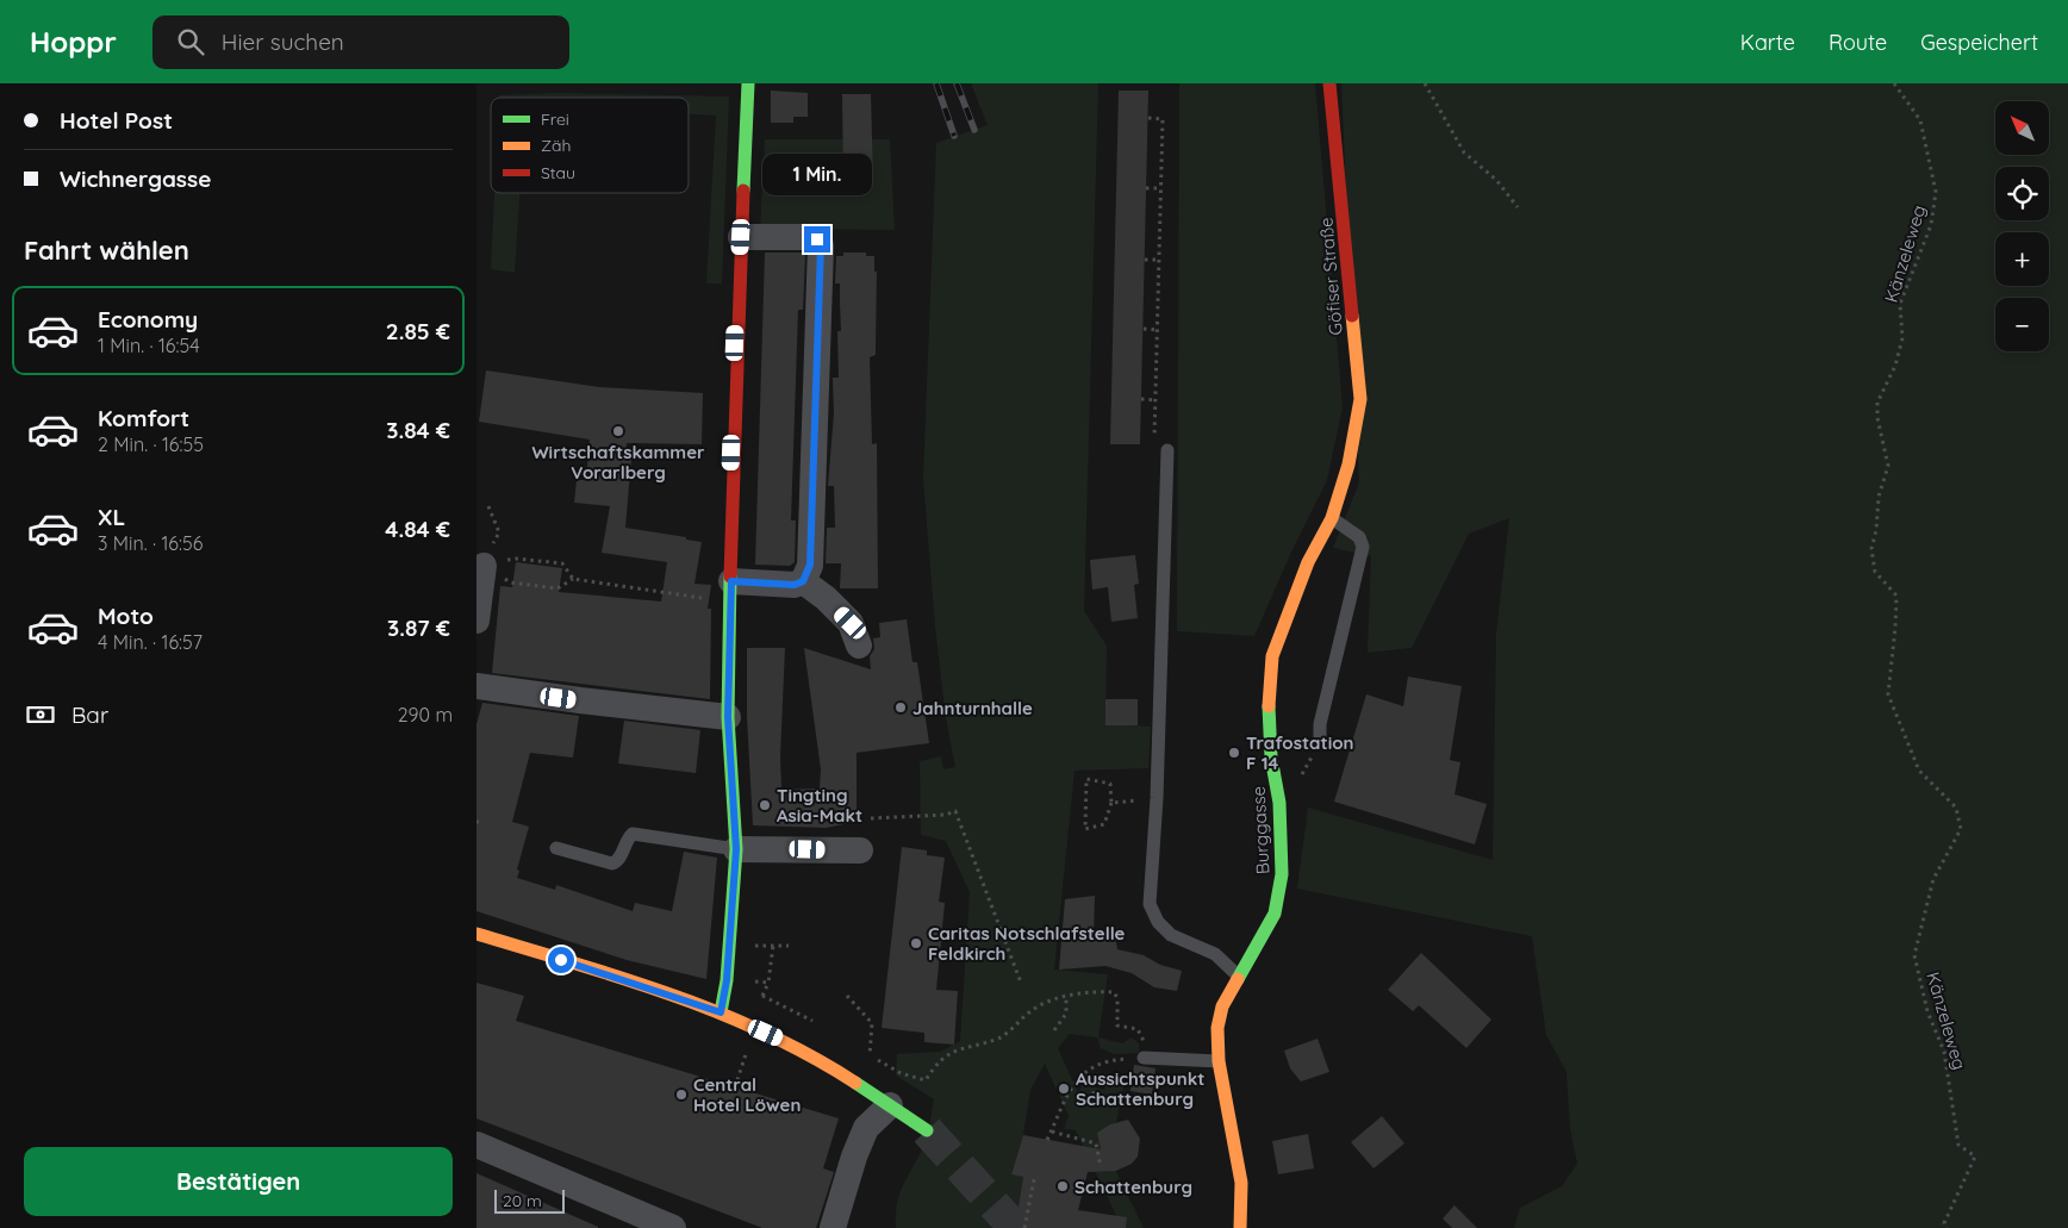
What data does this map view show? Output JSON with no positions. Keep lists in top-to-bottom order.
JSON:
{
  "streets": {
    "main road": ["Göfiser Straße", "Burggasse"],
    "path": ["Känzeleweg"]
  },
  "crossings": [
    ["Göfiser Straße", "Burggasse"]
  ],
  "places": [
    "Wirtschaftskammer Vorarlberg",
    "Jahnturnhalle",
    "Trafostation F 14",
    "Tingting Asia-Makt",
    "Caritas Notschlafstelle Feldkirch",
    "Aussichtspunkt Schattenburg",
    "Central Hotel Löwen",
    "Schattenburg"
  ],
  "legend": ["Frei", "Zäh", "Stau"],
  "scale_bar": "20 m",
  "north": "top left",
  "page": {
    "header": "Hoppr",
    "search": "Hier suchen",
    "nav": ["Karte", "Route", "Gespeichert"],
    "banner": ["Hotel Post", "Wichnergasse"],
    "map_buttons": ["+", "−"],
    "bubble": "1 Min.",
    "heading": "Fahrt wählen",
    "list": [
      {
        "name": "Economy",
        "note": "1 Min. · 16:54",
        "value": "2.85 €"
      },
      {
        "name": "Komfort",
        "note": "2 Min. · 16:55",
        "value": "3.84 €"
      },
      {
        "name": "XL",
        "note": "3 Min. · 16:56",
        "value": "4.84 €"
      },
      {
        "name": "Moto",
        "note": "4 Min. · 16:57",
        "value": "3.87 €"
      }
    ],
    "pay": ["Bar", "290 m"],
    "buttons": "Bestätigen",
    "scale": "20 m"
  }
}
